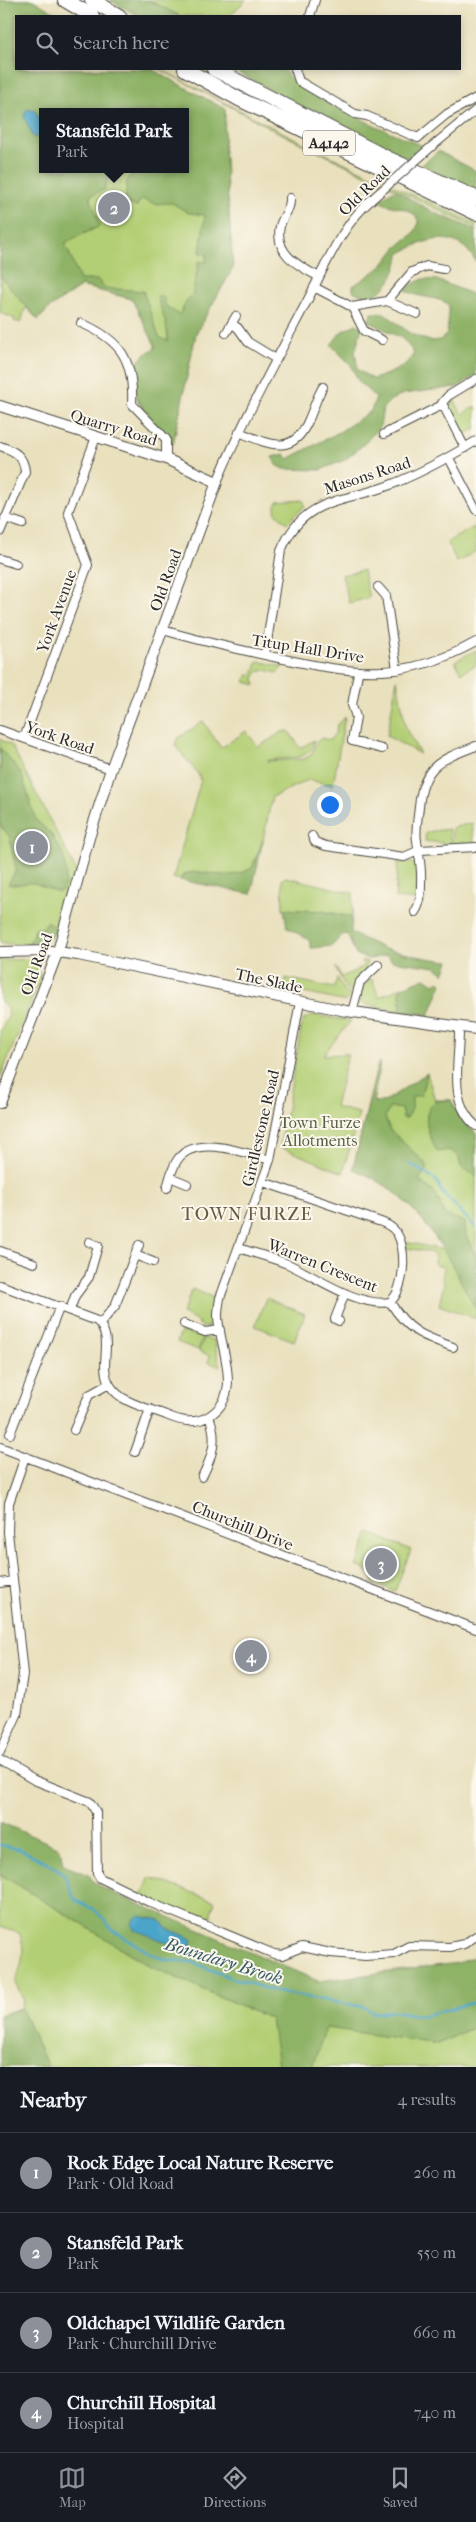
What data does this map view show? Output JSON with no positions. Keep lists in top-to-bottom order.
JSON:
{
  "streets": {
    "highway": ["A4142"],
    "street": [
      "Old Road",
      "Quarry Road",
      "Masons Road",
      "York Avenue",
      "Titup Hall Drive",
      "York Road",
      "The Slade",
      "Girdlestone Road",
      "Warren Crescent",
      "Churchill Drive"
    ]
  },
  "crossings": [
    ["Old Road", "Quarry Road"],
    ["Old Road", "Titup Hall Drive"],
    ["Old Road", "York Road"],
    ["Old Road", "The Slade"],
    ["Quarry Road", "York Avenue"],
    ["Masons Road", "Titup Hall Drive"],
    ["York Avenue", "York Road"],
    ["The Slade", "Girdlestone Road"],
    ["Girdlestone Road", "Warren Crescent"]
  ],
  "districts": ["TOWN FURZE"],
  "water": ["Boundary Brook"],
  "parks": ["Town Furze Allotments"],
  "page": {
    "search": "Search here",
    "popup": ["Stansfeld Park", "Park"],
    "pins": [
      "2",
      "1",
      "3",
      "4"
    ],
    "heading": ["Nearby", "4 results"],
    "list": [
      {
        "mark": "1",
        "name": "Rock Edge Local Nature Reserve",
        "note": "Park · Old Road",
        "value": "260 m"
      },
      {
        "mark": "2",
        "name": "Stansfeld Park",
        "note": "Park",
        "value": "550 m"
      },
      {
        "mark": "3",
        "name": "Oldchapel Wildlife Garden",
        "note": "Park · Churchill Drive",
        "value": "660 m"
      },
      {
        "mark": "4",
        "name": "Churchill Hospital",
        "note": "Hospital",
        "value": "740 m"
      }
    ],
    "nav": ["Map", "Directions", "Saved"]
  }
}
